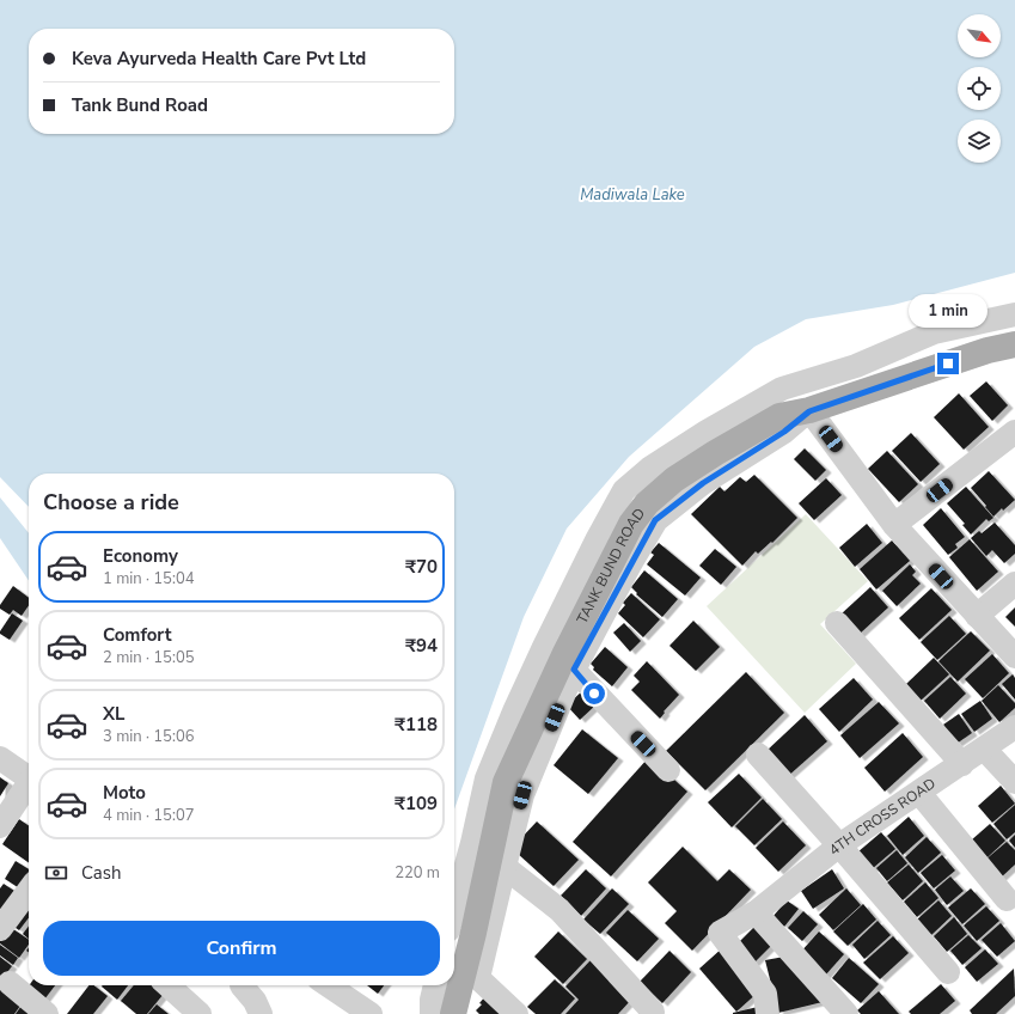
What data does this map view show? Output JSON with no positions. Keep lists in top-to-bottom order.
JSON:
{
  "streets": {
    "main road": ["TANK BUND ROAD"],
    "street": ["4TH CROSS ROAD"]
  },
  "water": ["Madiwala Lake"],
  "north": "bottom right",
  "page": {
    "banner": ["Keva Ayurveda Health Care Pvt Ltd", "Tank Bund Road"],
    "bubble": "1 min",
    "heading": "Choose a ride",
    "list": [
      {
        "name": "Economy",
        "note": "1 min · 15:04",
        "value": "₹70"
      },
      {
        "name": "Comfort",
        "note": "2 min · 15:05",
        "value": "₹94"
      },
      {
        "name": "XL",
        "note": "3 min · 15:06",
        "value": "₹118"
      },
      {
        "name": "Moto",
        "note": "4 min · 15:07",
        "value": "₹109"
      }
    ],
    "pay": ["Cash", "220 m"],
    "buttons": "Confirm"
  }
}
